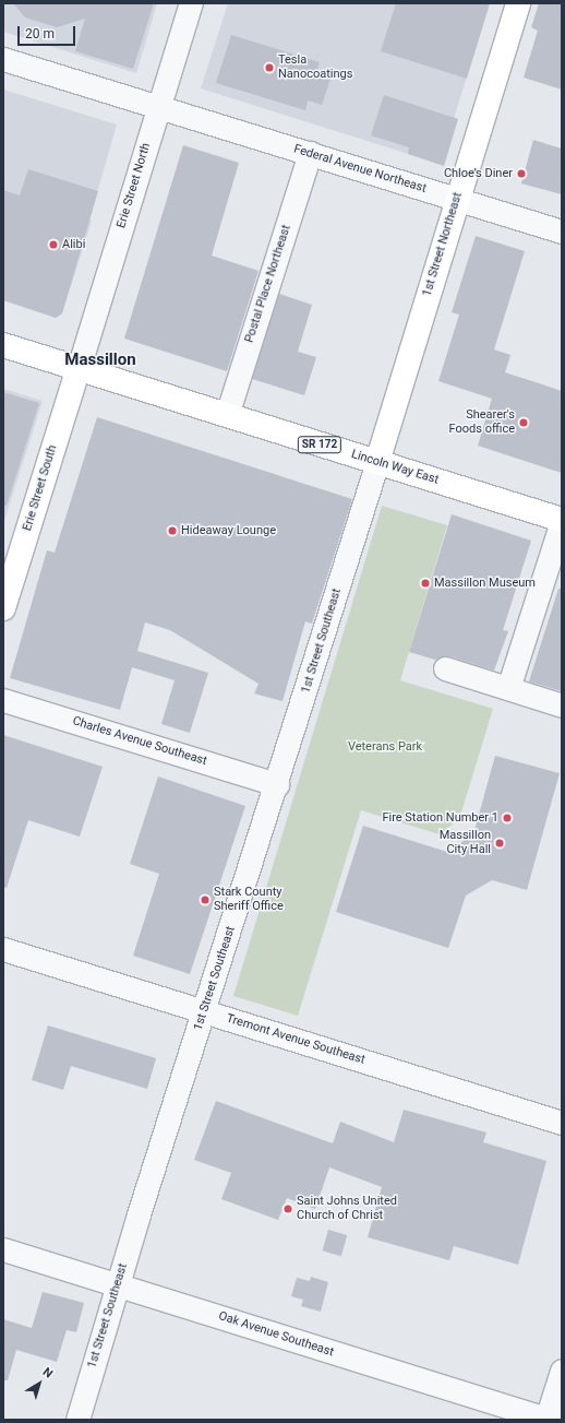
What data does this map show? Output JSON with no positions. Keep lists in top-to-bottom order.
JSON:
{
  "streets": {
    "main road": [
      "1st Street Northeast",
      "SR 172",
      "Lincoln Way East",
      "Erie Street South"
    ],
    "street": [
      "Federal Avenue Northeast",
      "Erie Street North",
      "Postal Place Northeast",
      "1st Street Southeast",
      "Charles Avenue Southeast",
      "Tremont Avenue Southeast",
      "Oak Avenue Southeast"
    ]
  },
  "crossings": [
    ["Federal Avenue Northeast", "Erie Street North"],
    ["Federal Avenue Northeast", "1st Street Northeast"],
    ["Federal Avenue Northeast", "Postal Place Northeast"],
    ["Erie Street North", "SR 172"],
    ["Erie Street North", "Lincoln Way East"],
    ["Erie Street North", "Erie Street South"],
    ["1st Street Northeast", "Lincoln Way East"],
    ["1st Street Northeast", "1st Street Southeast"],
    ["Postal Place Northeast", "Lincoln Way East"],
    ["SR 172", "Lincoln Way East"],
    ["SR 172", "Erie Street South"],
    ["Lincoln Way East", "Erie Street South"],
    ["Lincoln Way East", "1st Street Southeast"],
    ["1st Street Southeast", "Charles Avenue Southeast"],
    ["1st Street Southeast", "Tremont Avenue Southeast"],
    ["1st Street Southeast", "Oak Avenue Southeast"]
  ],
  "districts": ["Massillon"],
  "parks": ["Veterans Park"],
  "places": [
    "Tesla Nanocoatings",
    "Chloe’s Diner",
    "Alibi",
    "Shearer's Foods office",
    "Hideaway Lounge",
    "Massillon Museum",
    "Fire Station Number 1",
    "Massillon City Hall",
    "Stark County Sheriff Office",
    "Saint Johns United Church of Christ"
  ],
  "scale_bar": "20 m",
  "north": "top right"
}
